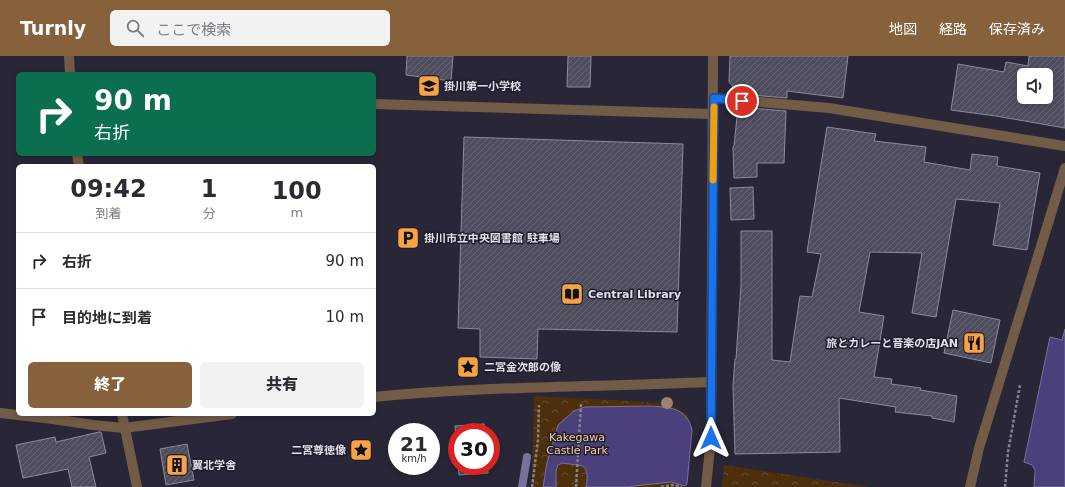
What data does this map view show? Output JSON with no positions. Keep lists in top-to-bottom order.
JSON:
{
  "parks": ["Kakegawa Castle Park"],
  "places": {
    "school or university": ["掛川第一小学校"],
    "parking": ["掛川市立中央図書館 駐車場"],
    "library": ["Central Library"],
    "restaurant": ["旅とカレーと音楽の店JAN"],
    "place": ["二宮金次郎の像", "二宮尊徳像"],
    "building": ["翼北学舎"]
  },
  "page": {
    "header": "Turnly",
    "search": "ここで検索",
    "nav": ["地図", "経路", "保存済み"],
    "turn": ["90 m", "右折"],
    "eta": [
      "09:42",
      "到着",
      "1",
      "分",
      "100",
      "m"
    ],
    "list": [
      {
        "name": "右折",
        "value": "90 m"
      },
      {
        "name": "目的地に到着",
        "value": "10 m"
      }
    ],
    "buttons": ["終了", "共有"],
    "speed": "21 km/h",
    "limit": "30"
  }
}
